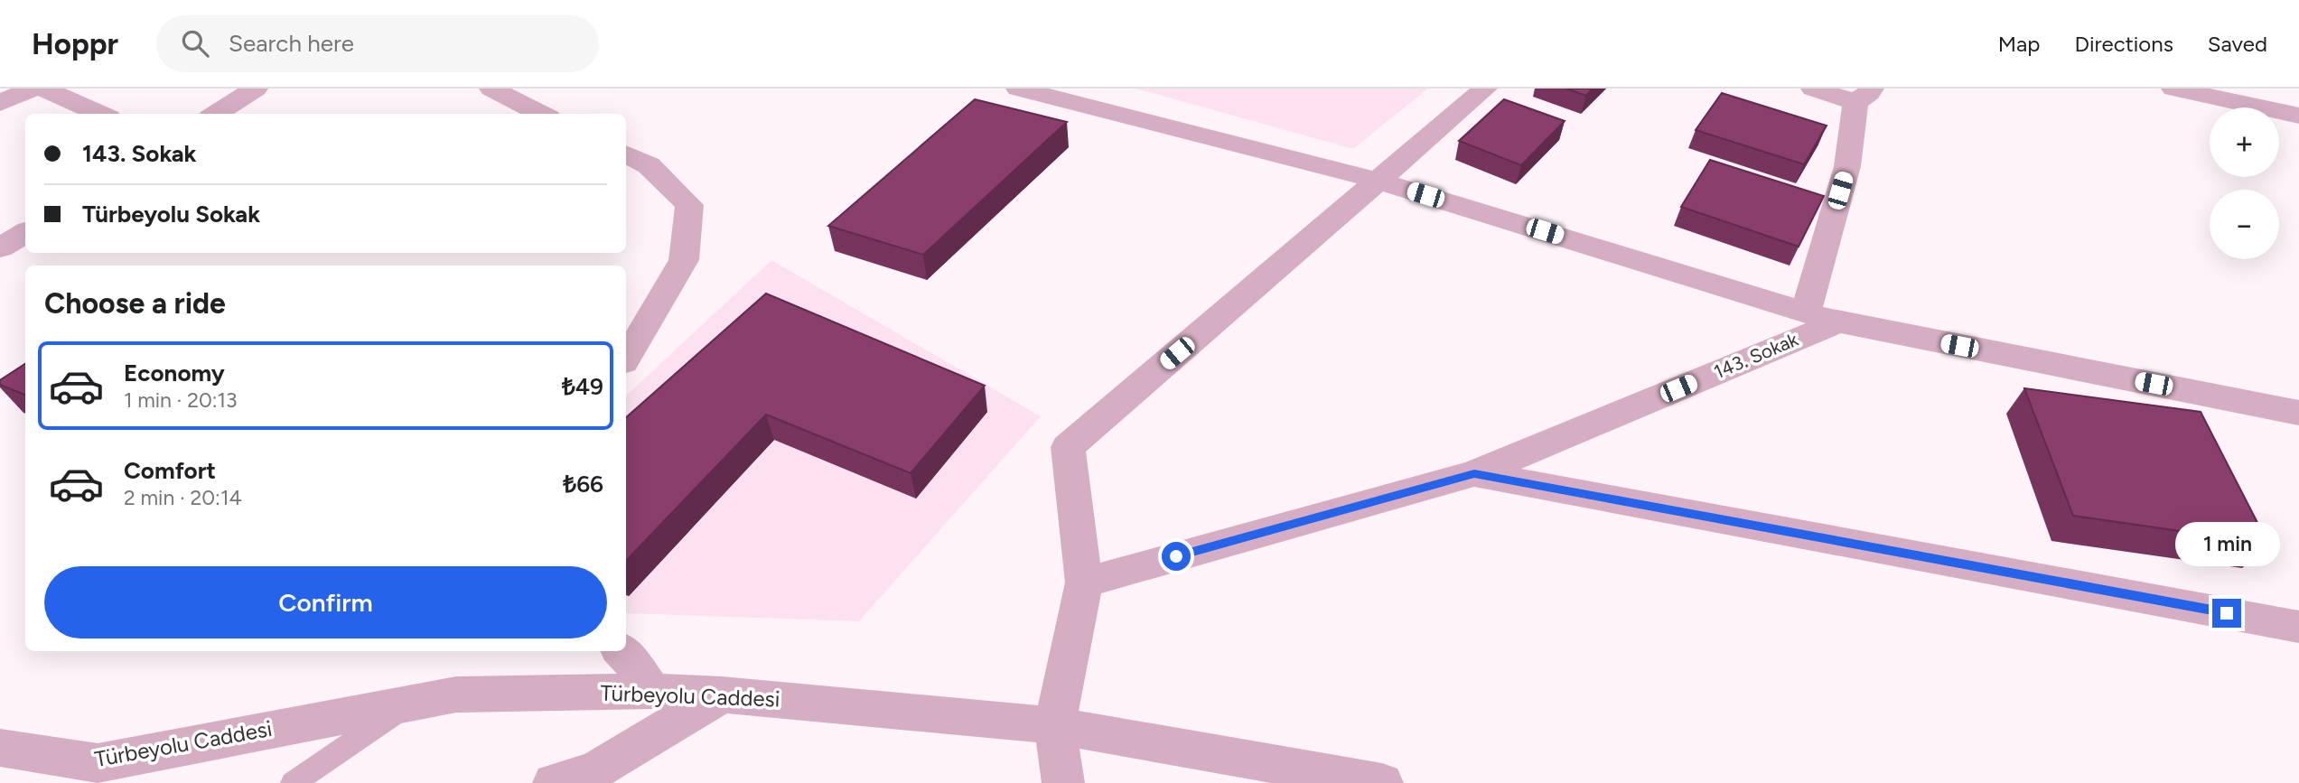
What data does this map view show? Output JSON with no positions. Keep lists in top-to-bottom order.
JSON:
{
  "streets": {
    "street": ["143. Sokak", "Türbeyolu Caddesi"]
  },
  "page": {
    "header": "Hoppr",
    "search": "Search here",
    "nav": ["Map", "Directions", "Saved"],
    "map_buttons": ["+", "−"],
    "banner": ["143. Sokak", "Türbeyolu Sokak"],
    "heading": "Choose a ride",
    "list": [
      {
        "name": "Economy",
        "note": "1 min · 20:13",
        "value": "₺49"
      },
      {
        "name": "Comfort",
        "note": "2 min · 20:14",
        "value": "₺66"
      }
    ],
    "bubble": "1 min",
    "buttons": "Confirm"
  }
}
